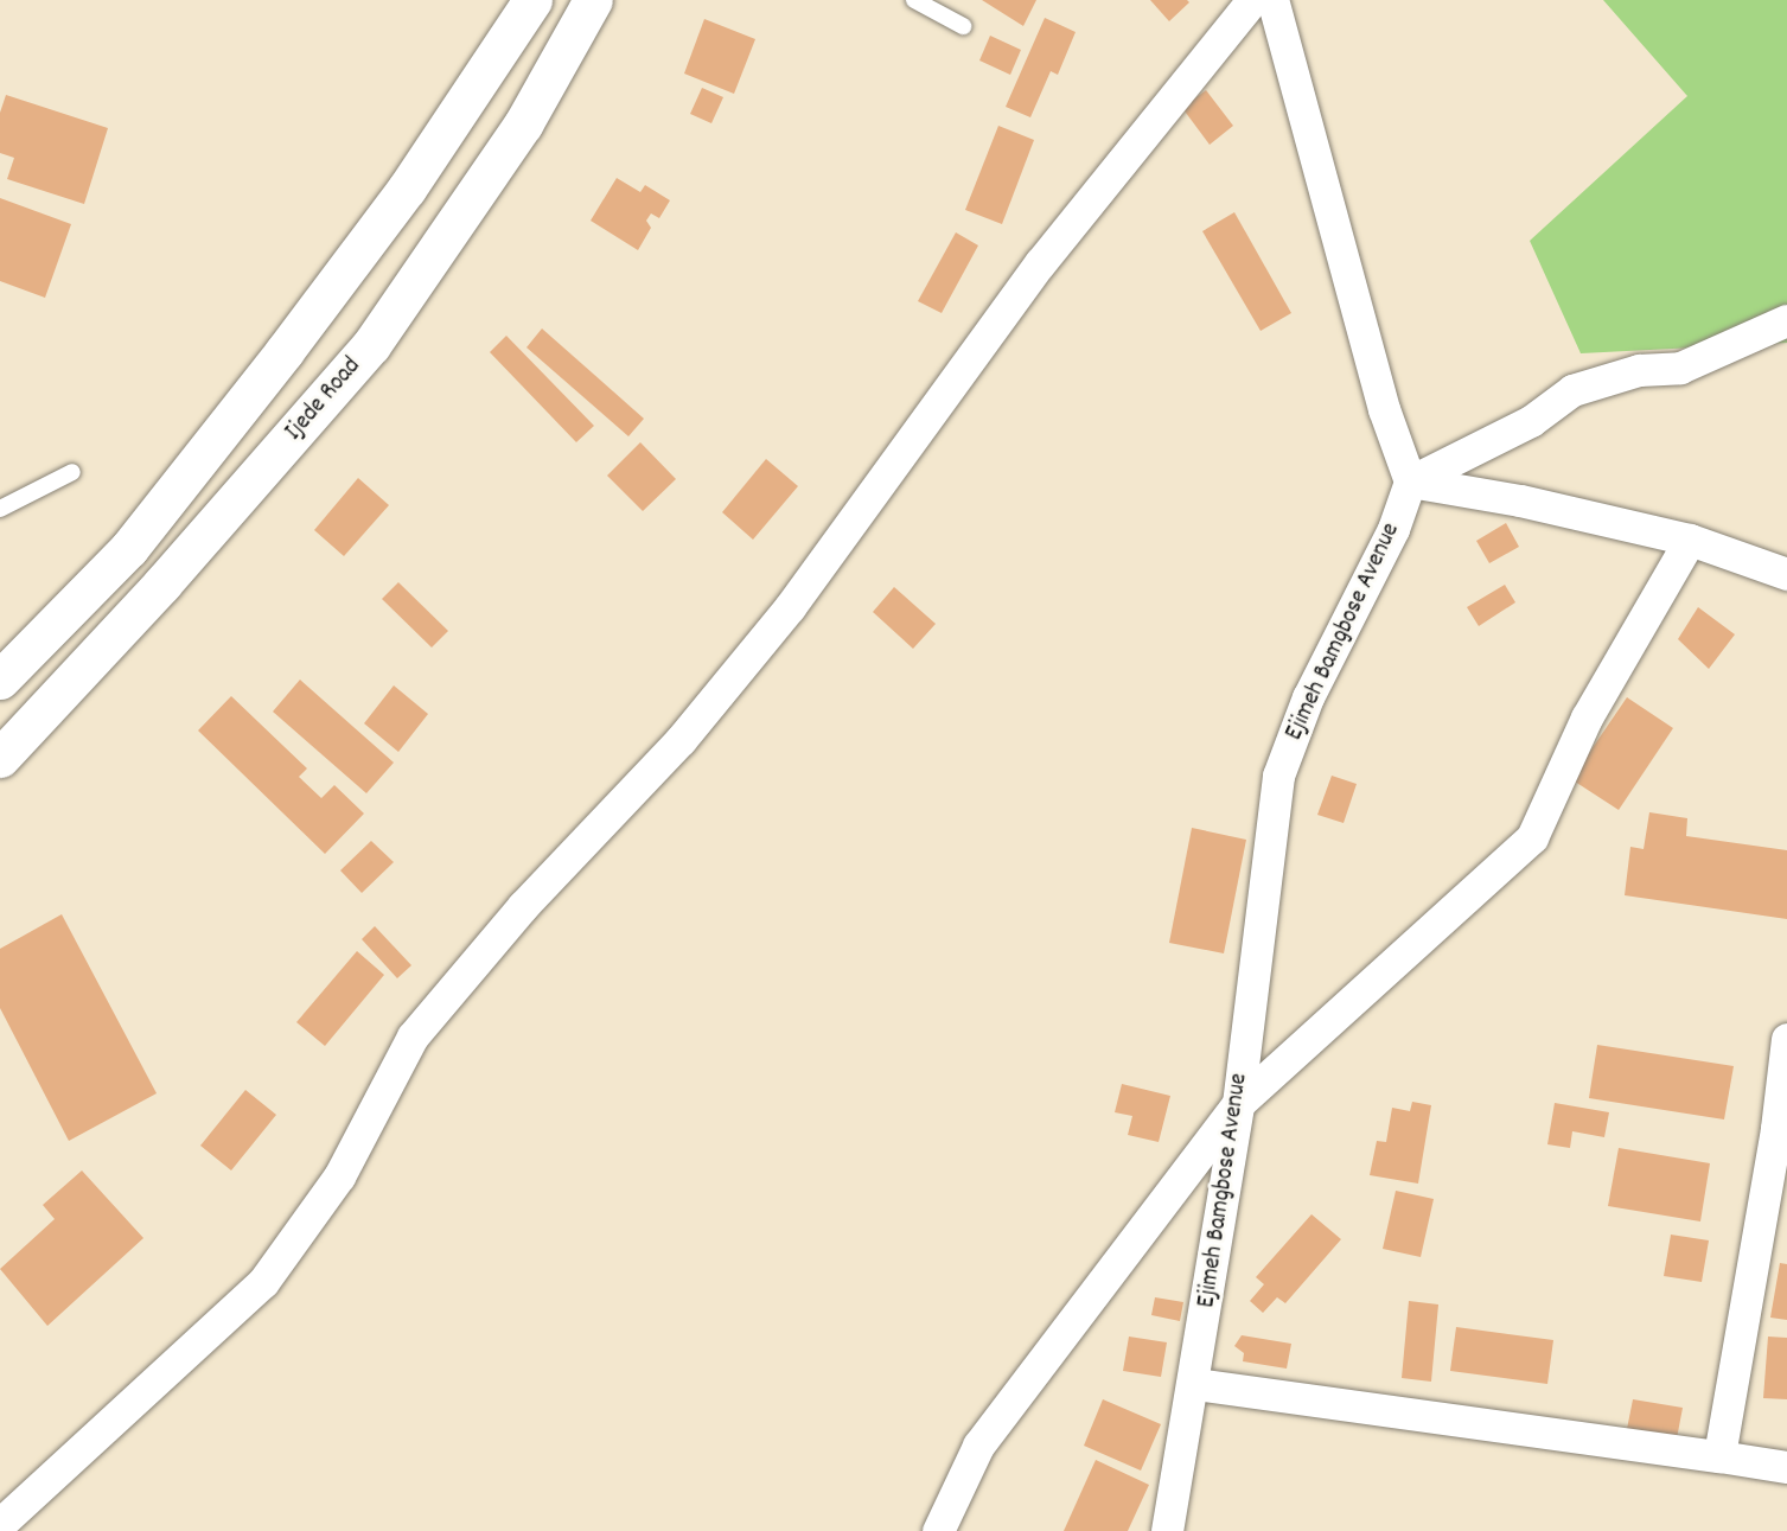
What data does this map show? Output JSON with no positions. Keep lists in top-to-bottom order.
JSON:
{
  "streets": {
    "main road": ["Ijede Road"],
    "street": ["Ejimeh Bamgbose Avenue"]
  }
}
